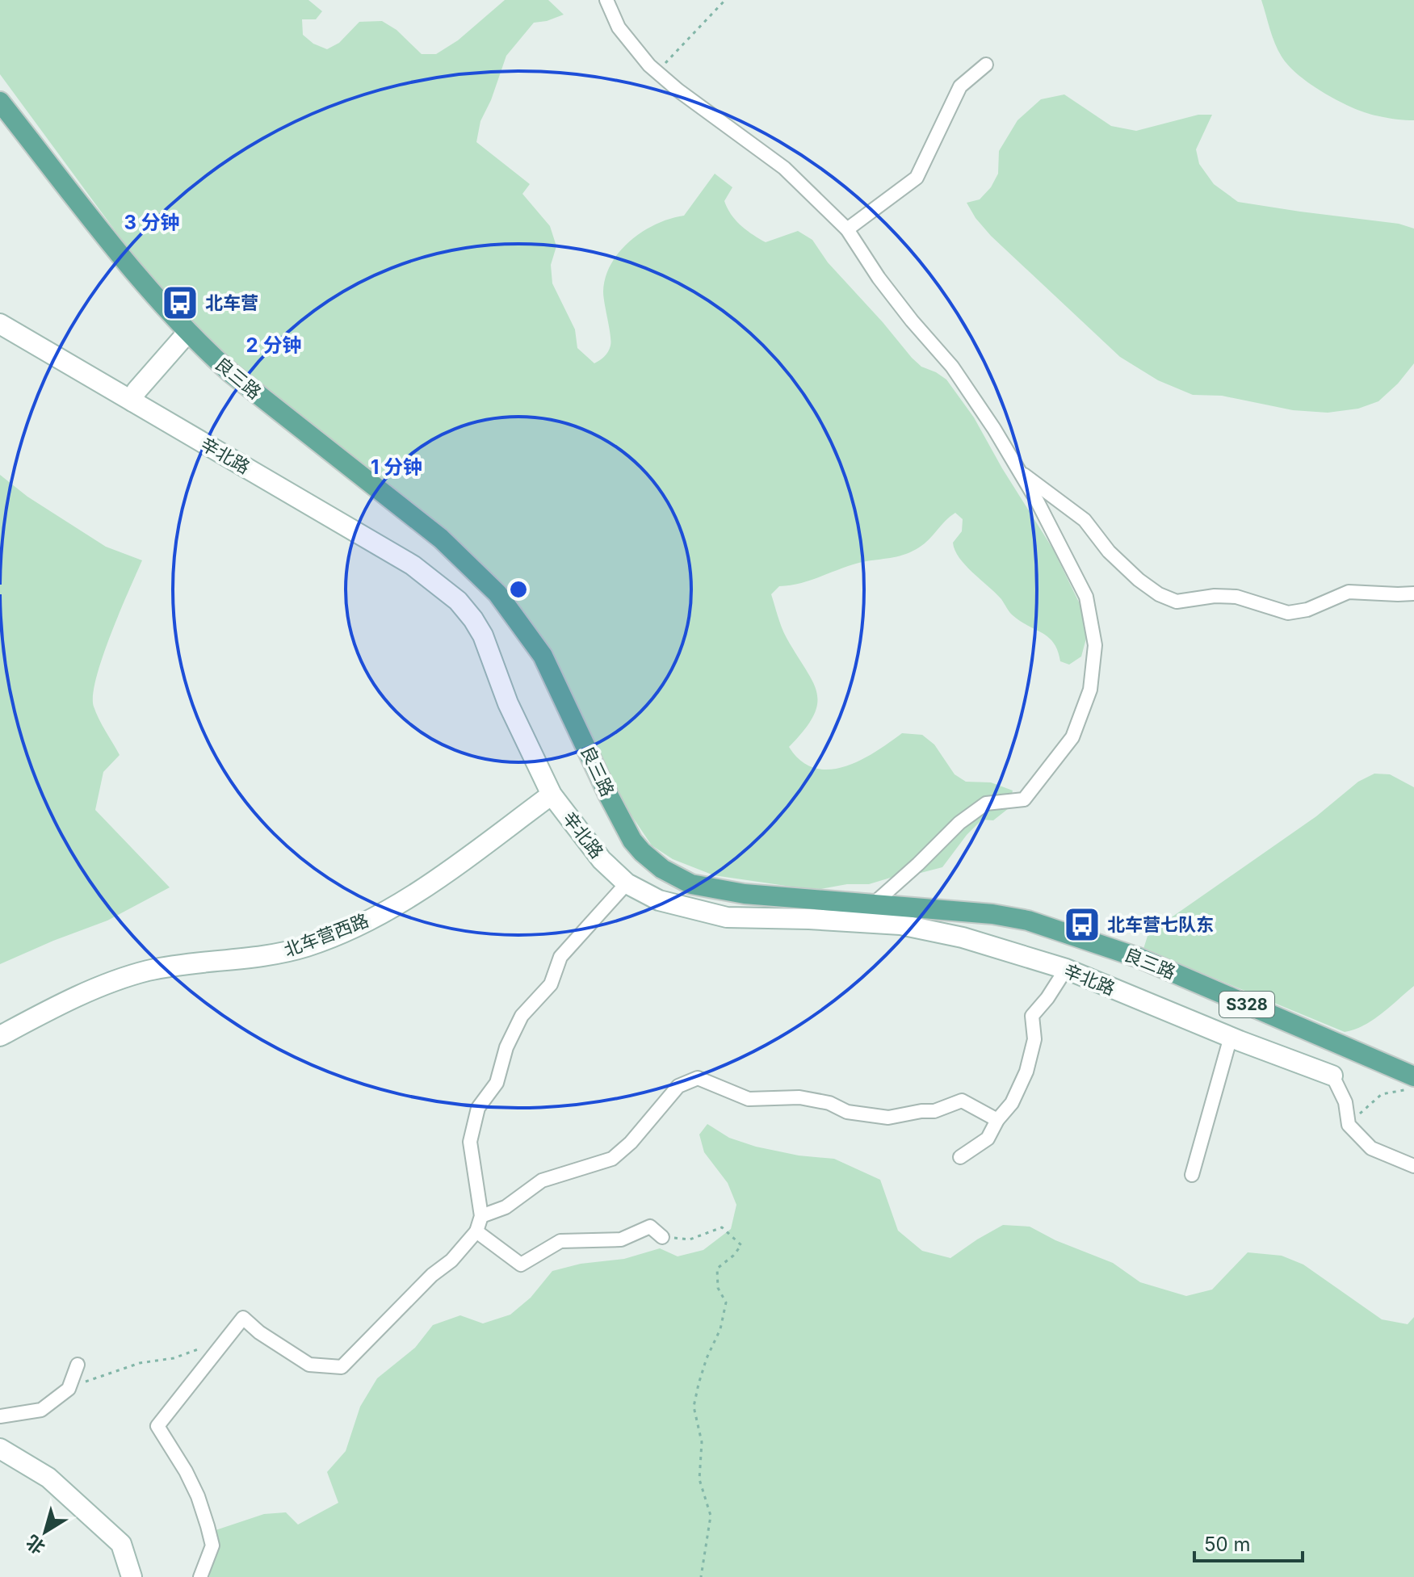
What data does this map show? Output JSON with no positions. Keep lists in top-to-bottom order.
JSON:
{
  "streets": {
    "main road": ["良三路", "S328"],
    "street": ["辛北路", "北车营西路"]
  },
  "crossings": [
    ["辛北路", "北车营西路"]
  ],
  "places": {
    "bus stop": ["北车营", "北车营七队东"]
  },
  "scale_bar": "50 m",
  "north": "bottom left",
  "rings": ["3 分钟", "2 分钟", "1 分钟"]
}
